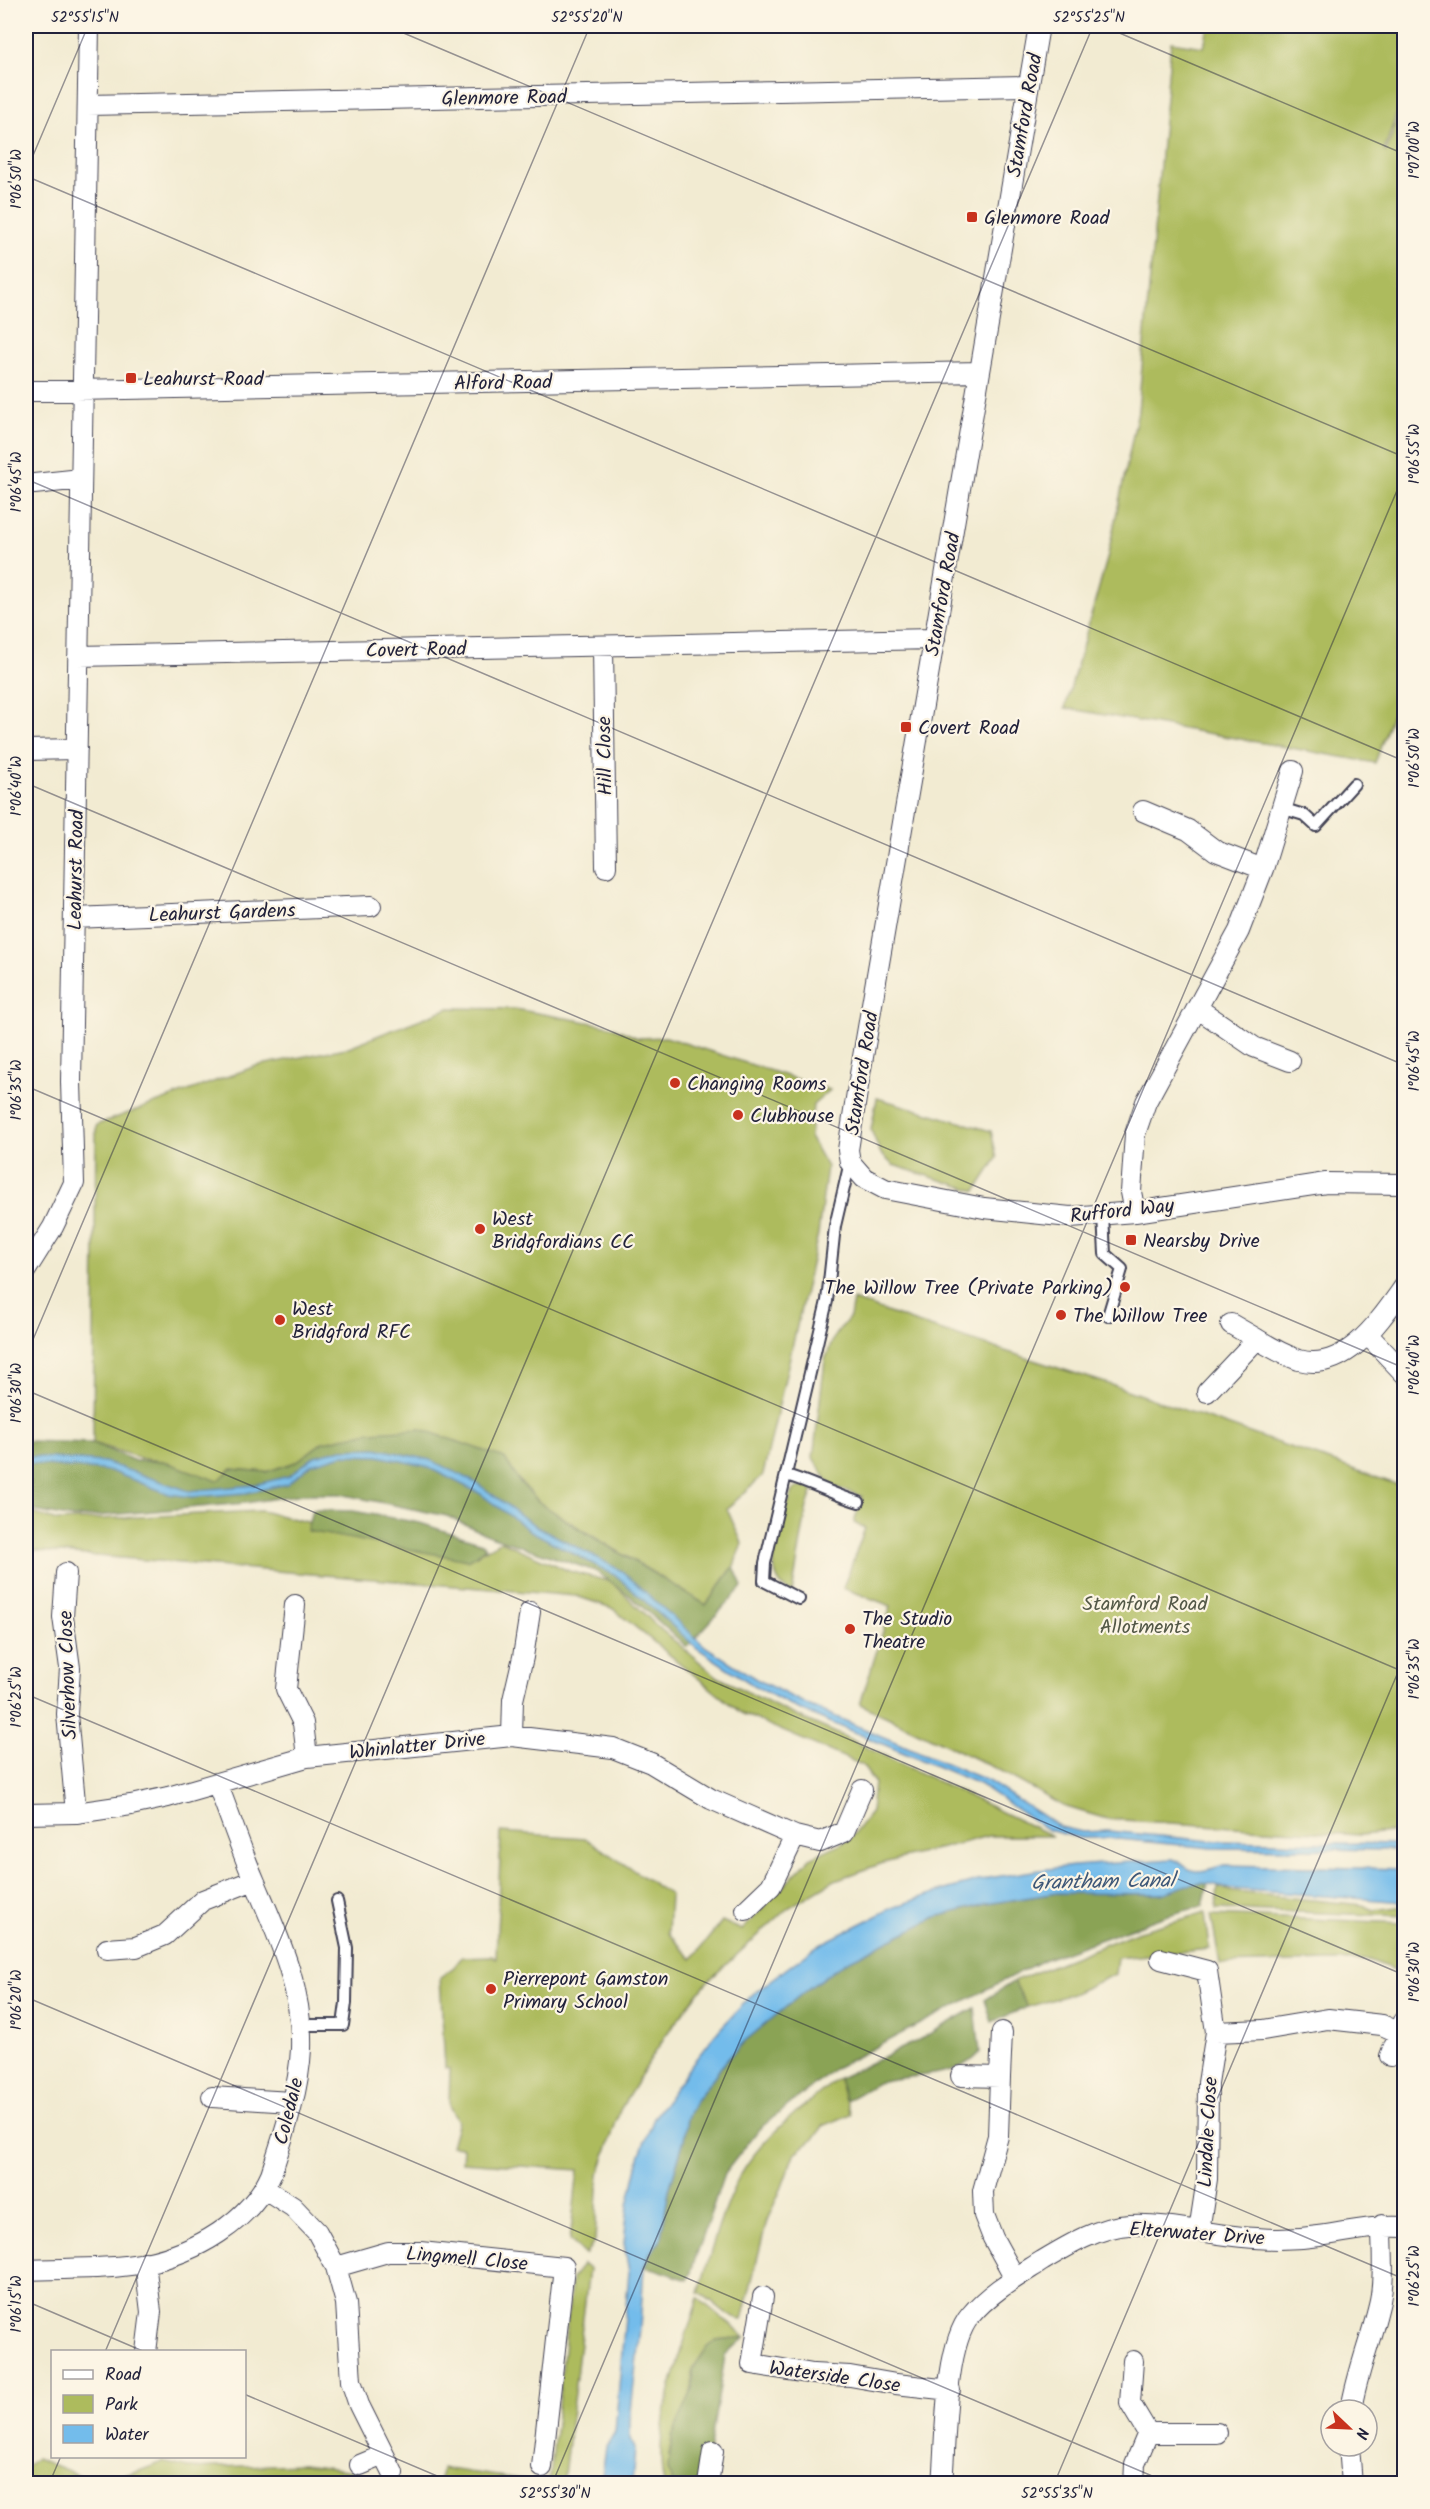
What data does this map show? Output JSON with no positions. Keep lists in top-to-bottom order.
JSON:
{
  "streets": {
    "street": [
      "Glenmore Road",
      "Stamford Road",
      "Alford Road",
      "Covert Road",
      "Hill Close",
      "Leahurst Road",
      "Leahurst Gardens",
      "Rufford Way",
      "Silverhow Close",
      "Whinlatter Drive",
      "Coledale",
      "Lindale Close",
      "Elterwater Drive",
      "Lingmell Close",
      "Waterside Close"
    ]
  },
  "crossings": [
    ["Glenmore Road", "Stamford Road"],
    ["Glenmore Road", "Leahurst Road"],
    ["Stamford Road", "Alford Road"],
    ["Stamford Road", "Covert Road"],
    ["Stamford Road", "Rufford Way"],
    ["Alford Road", "Leahurst Road"],
    ["Covert Road", "Hill Close"],
    ["Covert Road", "Leahurst Road"],
    ["Leahurst Road", "Leahurst Gardens"],
    ["Silverhow Close", "Whinlatter Drive"],
    ["Whinlatter Drive", "Coledale"],
    ["Lindale Close", "Elterwater Drive"],
    ["Elterwater Drive", "Waterside Close"]
  ],
  "water": ["Grantham Canal"],
  "parks": ["Stamford Road Allotments"],
  "places": {
    "transit": [
      "Glenmore Road",
      "Leahurst Road",
      "Covert Road",
      "Nearsby Drive"
    ],
    "other": [
      "Changing Rooms",
      "Clubhouse",
      "West Bridgfordians CC",
      "The Willow Tree (Private Parking)",
      "The Willow Tree",
      "West Bridgford RFC",
      "The Studio Theatre",
      "Pierrepont Gamston Primary School"
    ]
  },
  "legend": ["Road", "Park", "Water"],
  "north": "bottom right",
  "coordinates": [
    "52°55'15\"N",
    "52°55'20\"N",
    "52°55'25\"N",
    "1°07'00\"W",
    "1°06'50\"W",
    "1°06'55\"W",
    "1°06'45\"W",
    "1°06'40\"W",
    "1°06'35\"W",
    "1°06'30\"W",
    "1°06'25\"W",
    "1°06'20\"W",
    "1°06'15\"W",
    "52°55'30\"N",
    "52°55'35\"N"
  ]
}
